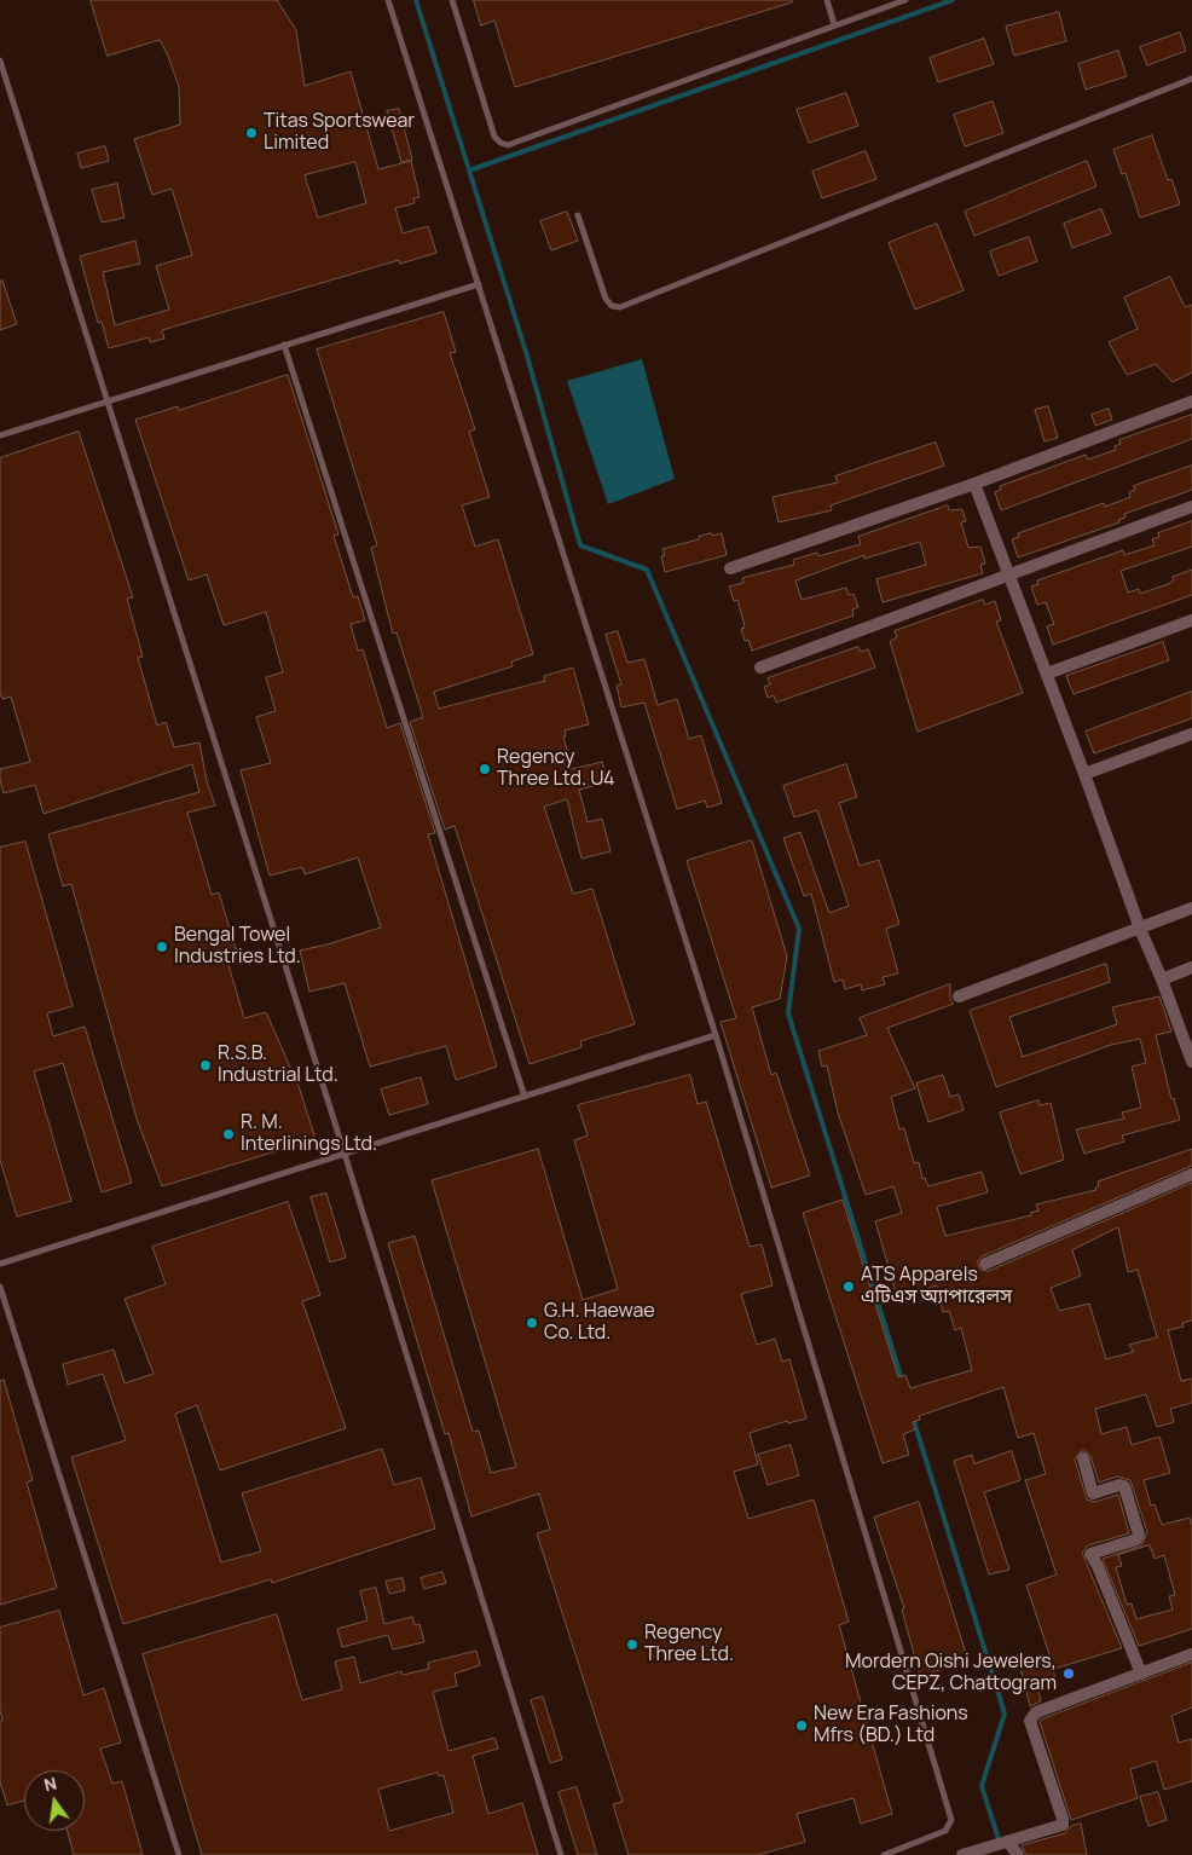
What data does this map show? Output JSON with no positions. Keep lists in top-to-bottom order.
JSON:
{
  "places": [
    "Titas Sportswear Limited",
    "Regency Three Ltd. U4",
    "Bengal Towel Industries Ltd.",
    "R.S.B. Industrial Ltd.",
    "R. M. Interlinings Ltd.",
    "ATS Apparels এটিএস অ্যাপারেলস",
    "G.H. Haewae Co. Ltd.",
    "Regency Three Ltd.",
    "Mordern Oishi Jewelers, CEPZ, Chattogram",
    "New Era Fashions Mfrs (BD.) Ltd"
  ],
  "north": "top"
}
